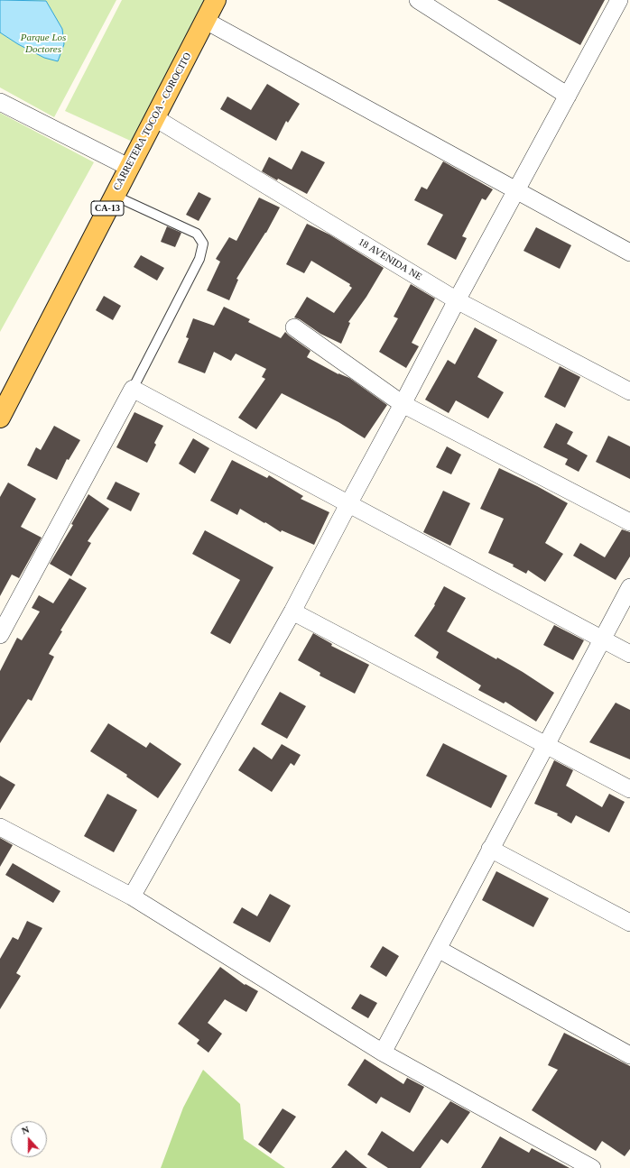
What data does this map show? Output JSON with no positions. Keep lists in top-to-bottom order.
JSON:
{
  "streets": {
    "main road": ["CARRETERA TOCOA - COROCITO", "CA-13"],
    "street": ["18 AVENIDA NE"]
  },
  "crossings": [
    ["CARRETERA TOCOA - COROCITO", "18 AVENIDA NE"]
  ],
  "parks": ["Parque Los Doctores"],
  "north": "top"
}
